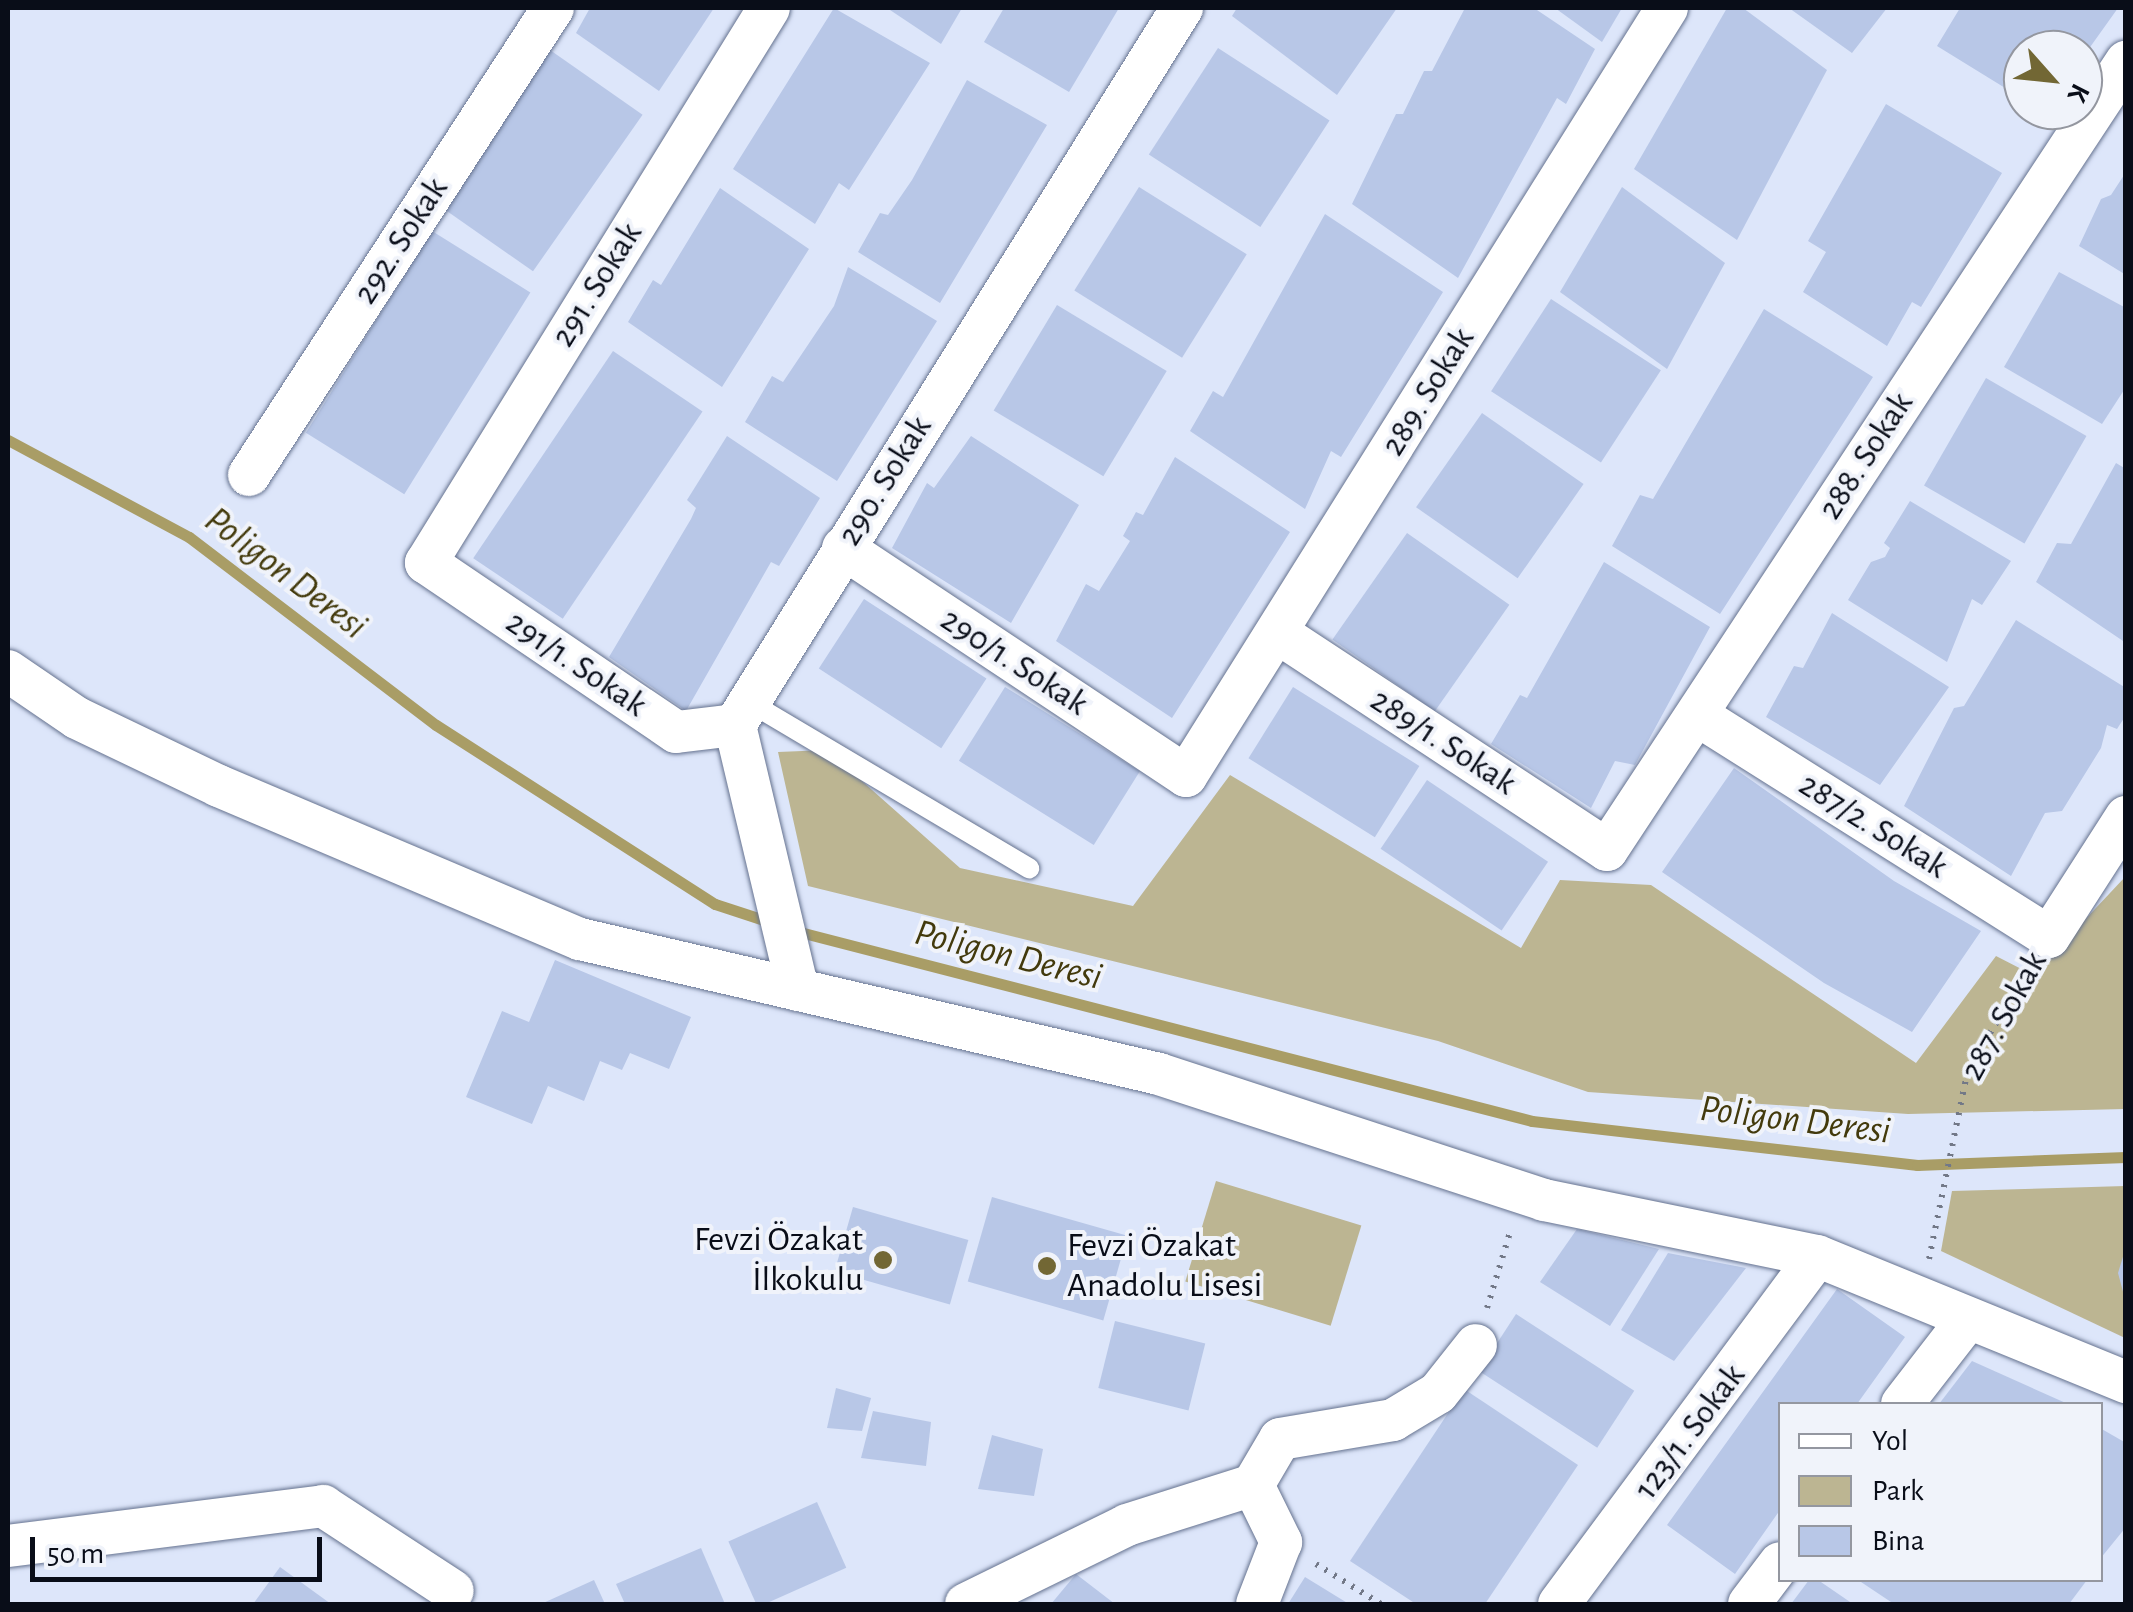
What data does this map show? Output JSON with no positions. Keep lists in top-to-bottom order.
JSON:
{
  "streets": {
    "street": [
      "292. Sokak",
      "291. Sokak",
      "289. Sokak",
      "288. Sokak",
      "290. Sokak",
      "290/1. Sokak",
      "291/1. Sokak",
      "289/1. Sokak",
      "287/2. Sokak",
      "287. Sokak",
      "123/1. Sokak"
    ]
  },
  "crossings": [
    ["291. Sokak", "291/1. Sokak"],
    ["289. Sokak", "290/1. Sokak"],
    ["289. Sokak", "289/1. Sokak"],
    ["288. Sokak", "289/1. Sokak"],
    ["288. Sokak", "287/2. Sokak"],
    ["290. Sokak", "290/1. Sokak"],
    ["290. Sokak", "291/1. Sokak"],
    ["287/2. Sokak", "287. Sokak"]
  ],
  "water": ["Poligon Deresi"],
  "places": ["Fevzi Özakat İlkokulu", "Fevzi Özakat Anadolu Lisesi"],
  "legend": ["Yol", "Park", "Bina"],
  "scale_bar": "50 m",
  "north": "bottom right"
}
